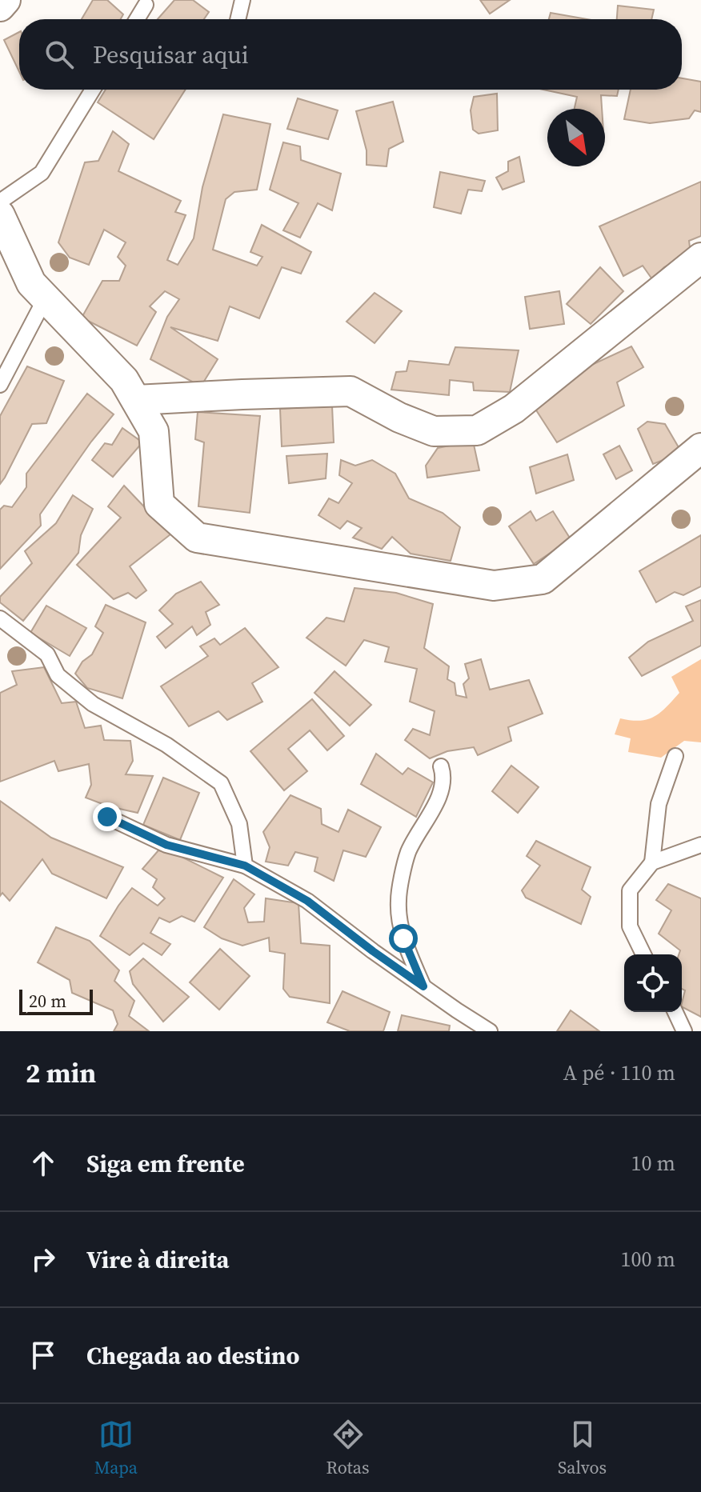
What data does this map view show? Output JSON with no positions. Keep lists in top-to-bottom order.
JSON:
{
  "scale_bar": "20 m",
  "north": "bottom right",
  "page": {
    "search": "Pesquisar aqui",
    "scale": "20 m",
    "heading": ["2 min", "A pé · 110 m"],
    "list": [
      ["Siga em frente", "10 m"],
      ["Vire à direita", "100 m"],
      "Chegada ao destino"
    ],
    "nav": ["Mapa", "Rotas", "Salvos"]
  }
}
